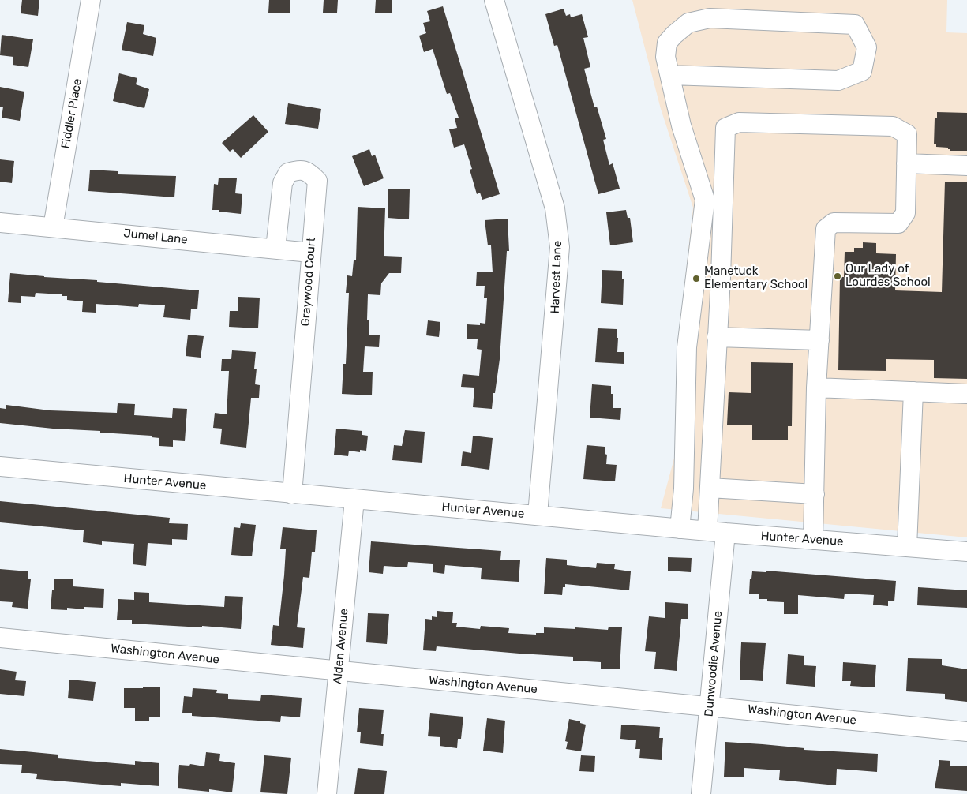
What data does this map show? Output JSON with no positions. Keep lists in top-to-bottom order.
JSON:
{
  "streets": {
    "street": [
      "Fiddler Place",
      "Jumel Lane",
      "Harvest Lane",
      "Graywood Court",
      "Hunter Avenue",
      "Alden Avenue",
      "Washington Avenue",
      "Dunwoodie Avenue"
    ]
  },
  "crossings": [
    ["Fiddler Place", "Jumel Lane"],
    ["Jumel Lane", "Graywood Court"],
    ["Harvest Lane", "Hunter Avenue"],
    ["Graywood Court", "Hunter Avenue"],
    ["Hunter Avenue", "Alden Avenue"],
    ["Hunter Avenue", "Dunwoodie Avenue"],
    ["Alden Avenue", "Washington Avenue"],
    ["Washington Avenue", "Dunwoodie Avenue"]
  ],
  "places": ["Our Lady of Lourdes School", "Manetuck Elementary School"]
}
